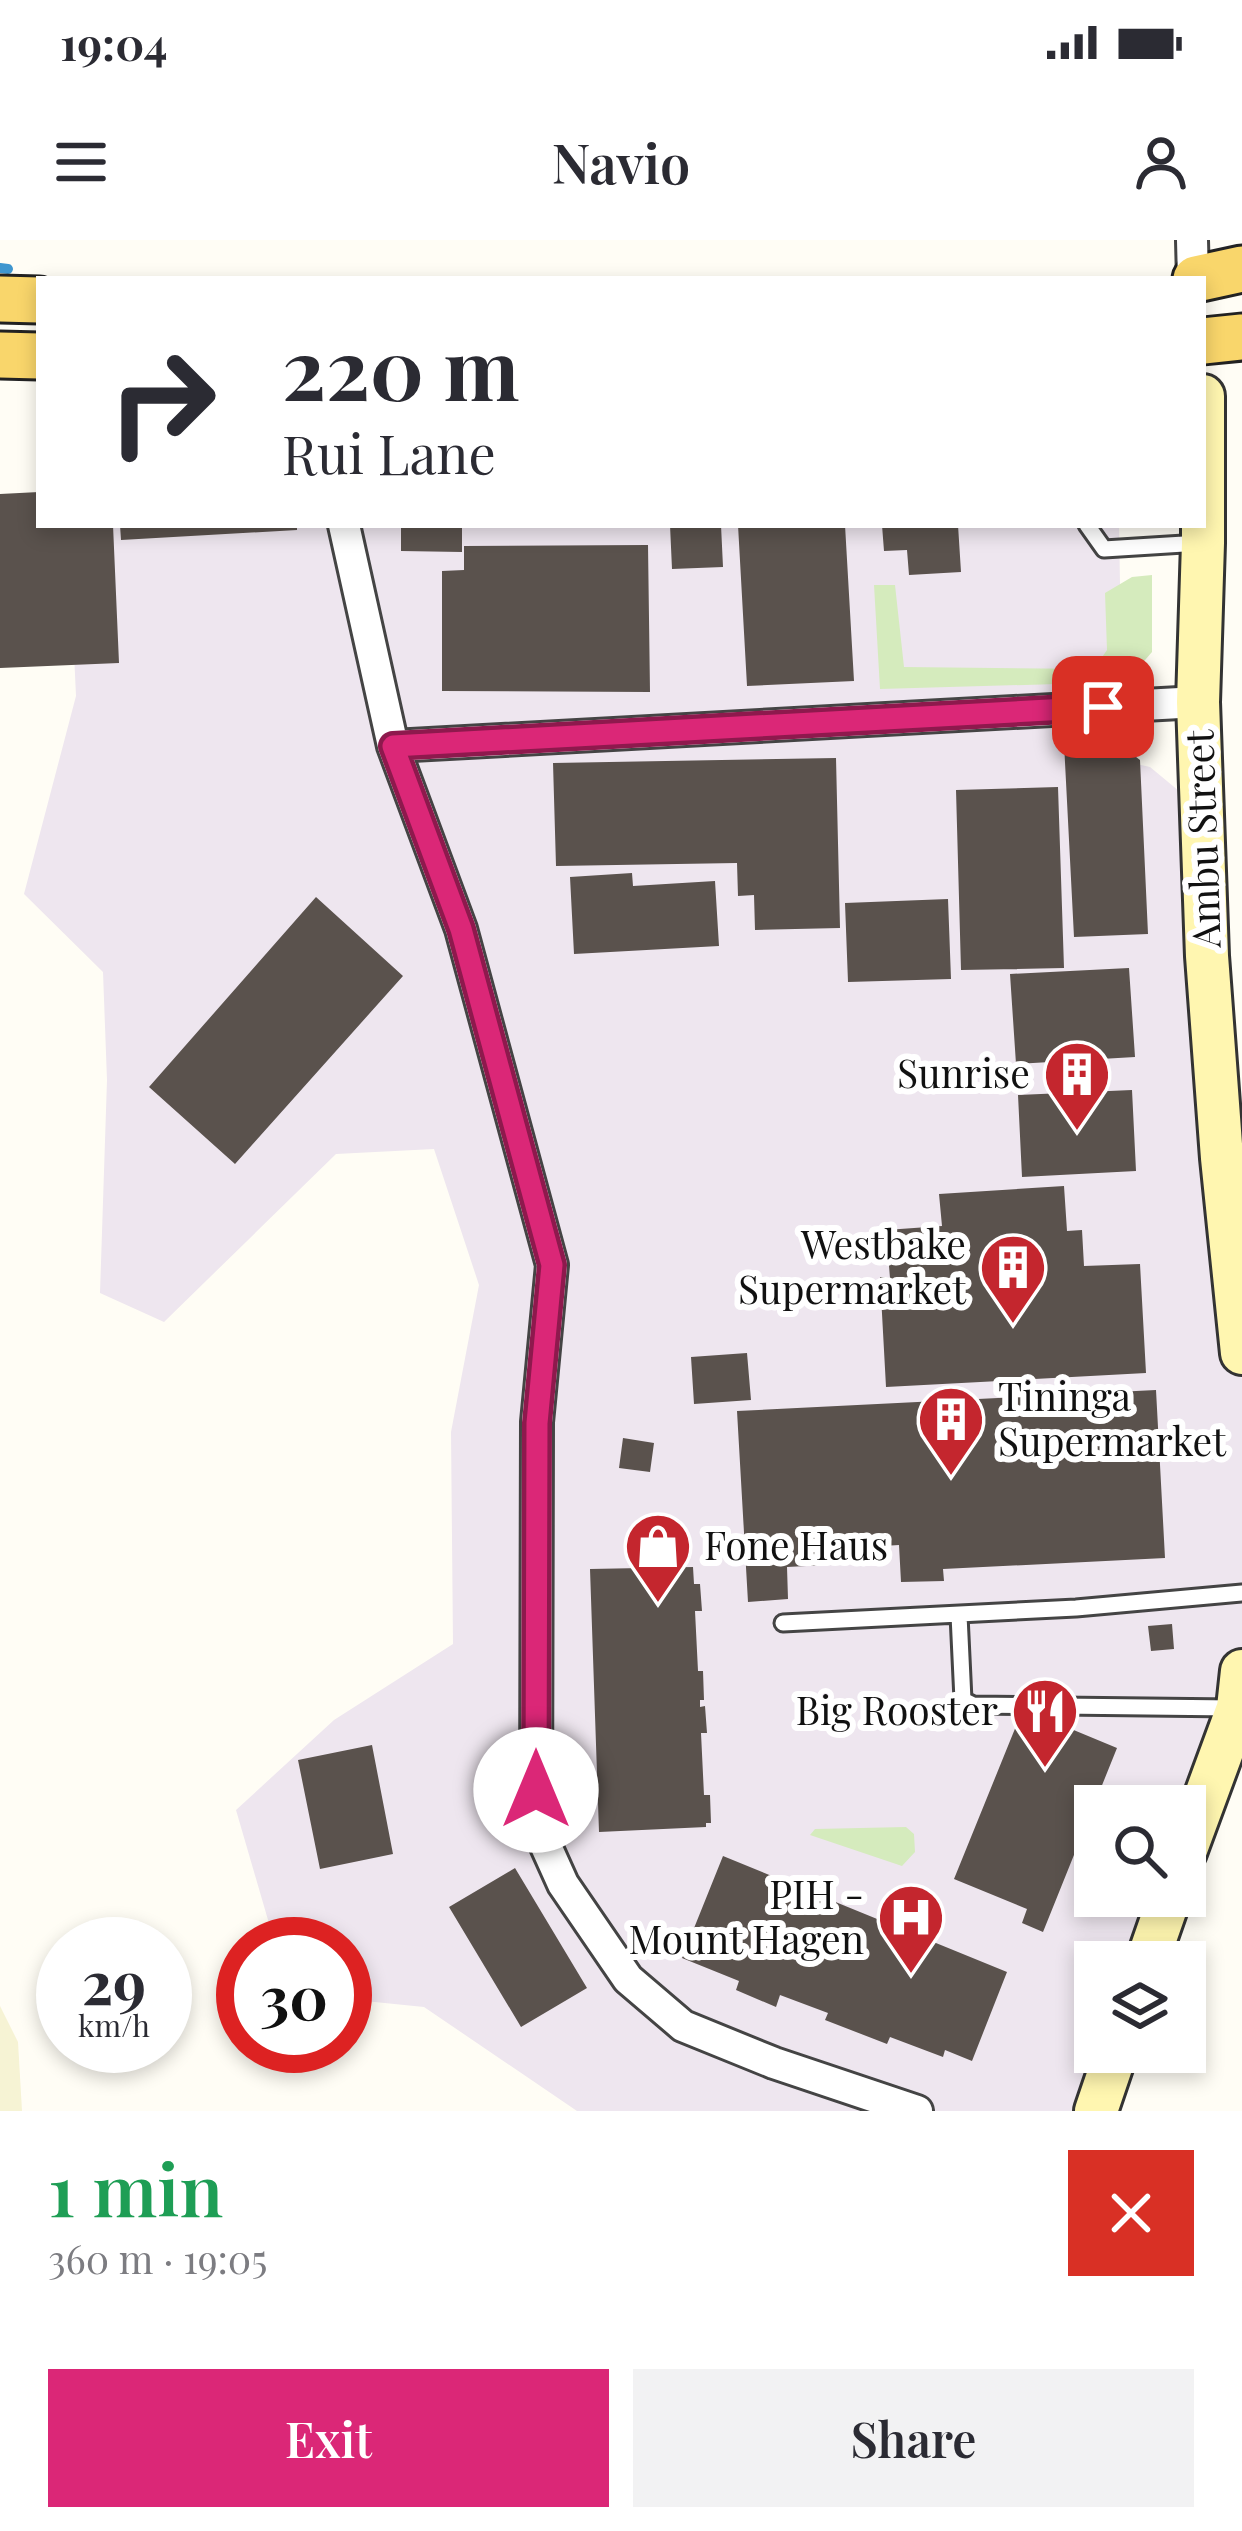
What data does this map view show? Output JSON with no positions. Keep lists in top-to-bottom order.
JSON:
{
  "streets": {
    "street": ["Ambu Street"]
  },
  "places": {
    "building": ["Sunrise", "Westbake Supermarket", "Tininga Supermarket"],
    "shop": ["Fone Haus"],
    "restaurant": ["Big Rooster"],
    "hospital": ["PIH - Mount Hagen"]
  },
  "page": {
    "status": "19:04",
    "header": "Navio",
    "turn": ["220 m", "Rui Lane"],
    "speed": "29 km/h",
    "limit": "30",
    "heading": ["1 min", "360 m · 19:05"],
    "buttons": ["Exit", "Share"]
  }
}
